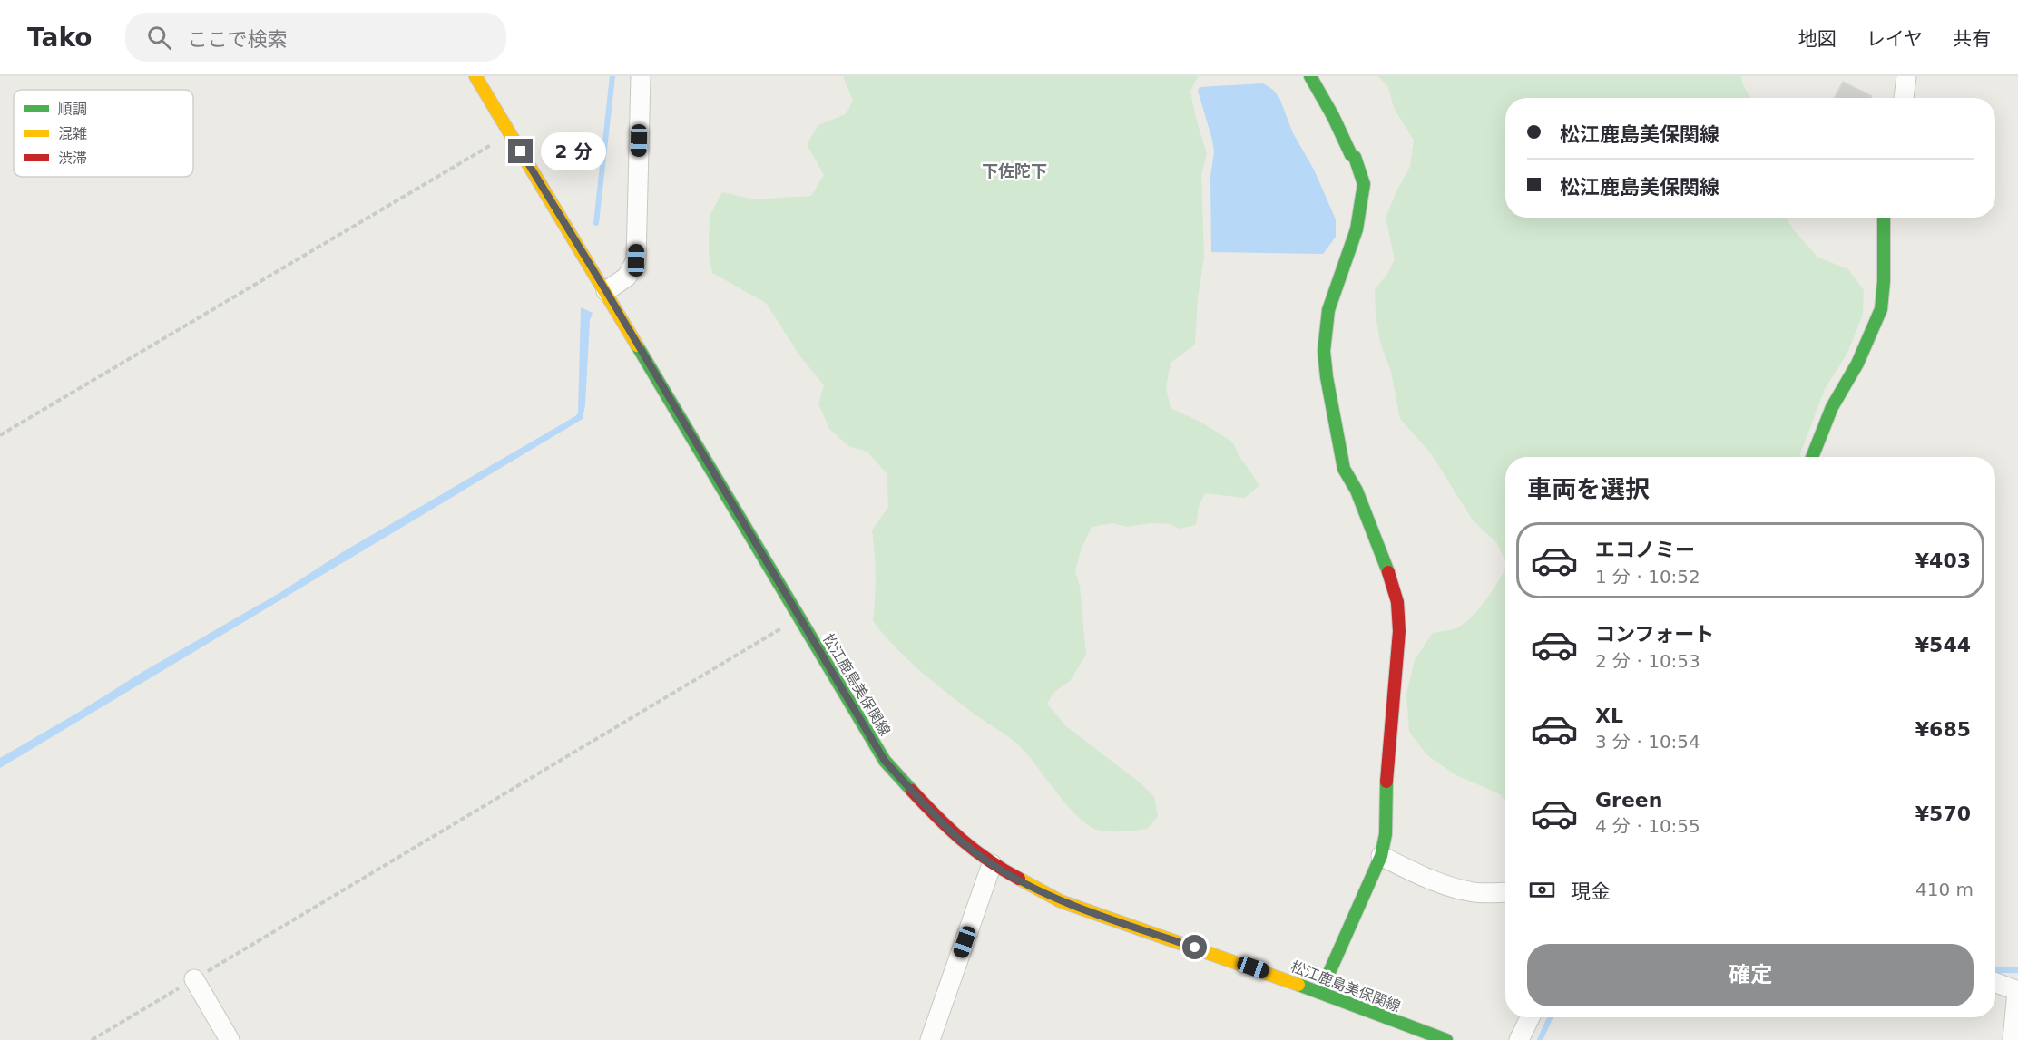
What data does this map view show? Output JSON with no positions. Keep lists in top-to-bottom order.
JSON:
{
  "streets": {
    "main road": ["松江鹿島美保関線"]
  },
  "districts": ["下佐陀下"],
  "legend": ["順調", "混雑", "渋滞"],
  "page": {
    "header": "Tako",
    "search": "ここで検索",
    "nav": ["地図", "レイヤ", "共有"],
    "banner": ["松江鹿島美保関線", "松江鹿島美保関線"],
    "bubble": "2 分",
    "heading": "車両を選択",
    "list": [
      {
        "name": "エコノミー",
        "note": "1 分 · 10:52",
        "value": "¥403"
      },
      {
        "name": "コンフォート",
        "note": "2 分 · 10:53",
        "value": "¥544"
      },
      {
        "name": "XL",
        "note": "3 分 · 10:54",
        "value": "¥685"
      },
      {
        "name": "Green",
        "note": "4 分 · 10:55",
        "value": "¥570"
      }
    ],
    "pay": ["現金", "410 m"],
    "buttons": "確定"
  }
}
